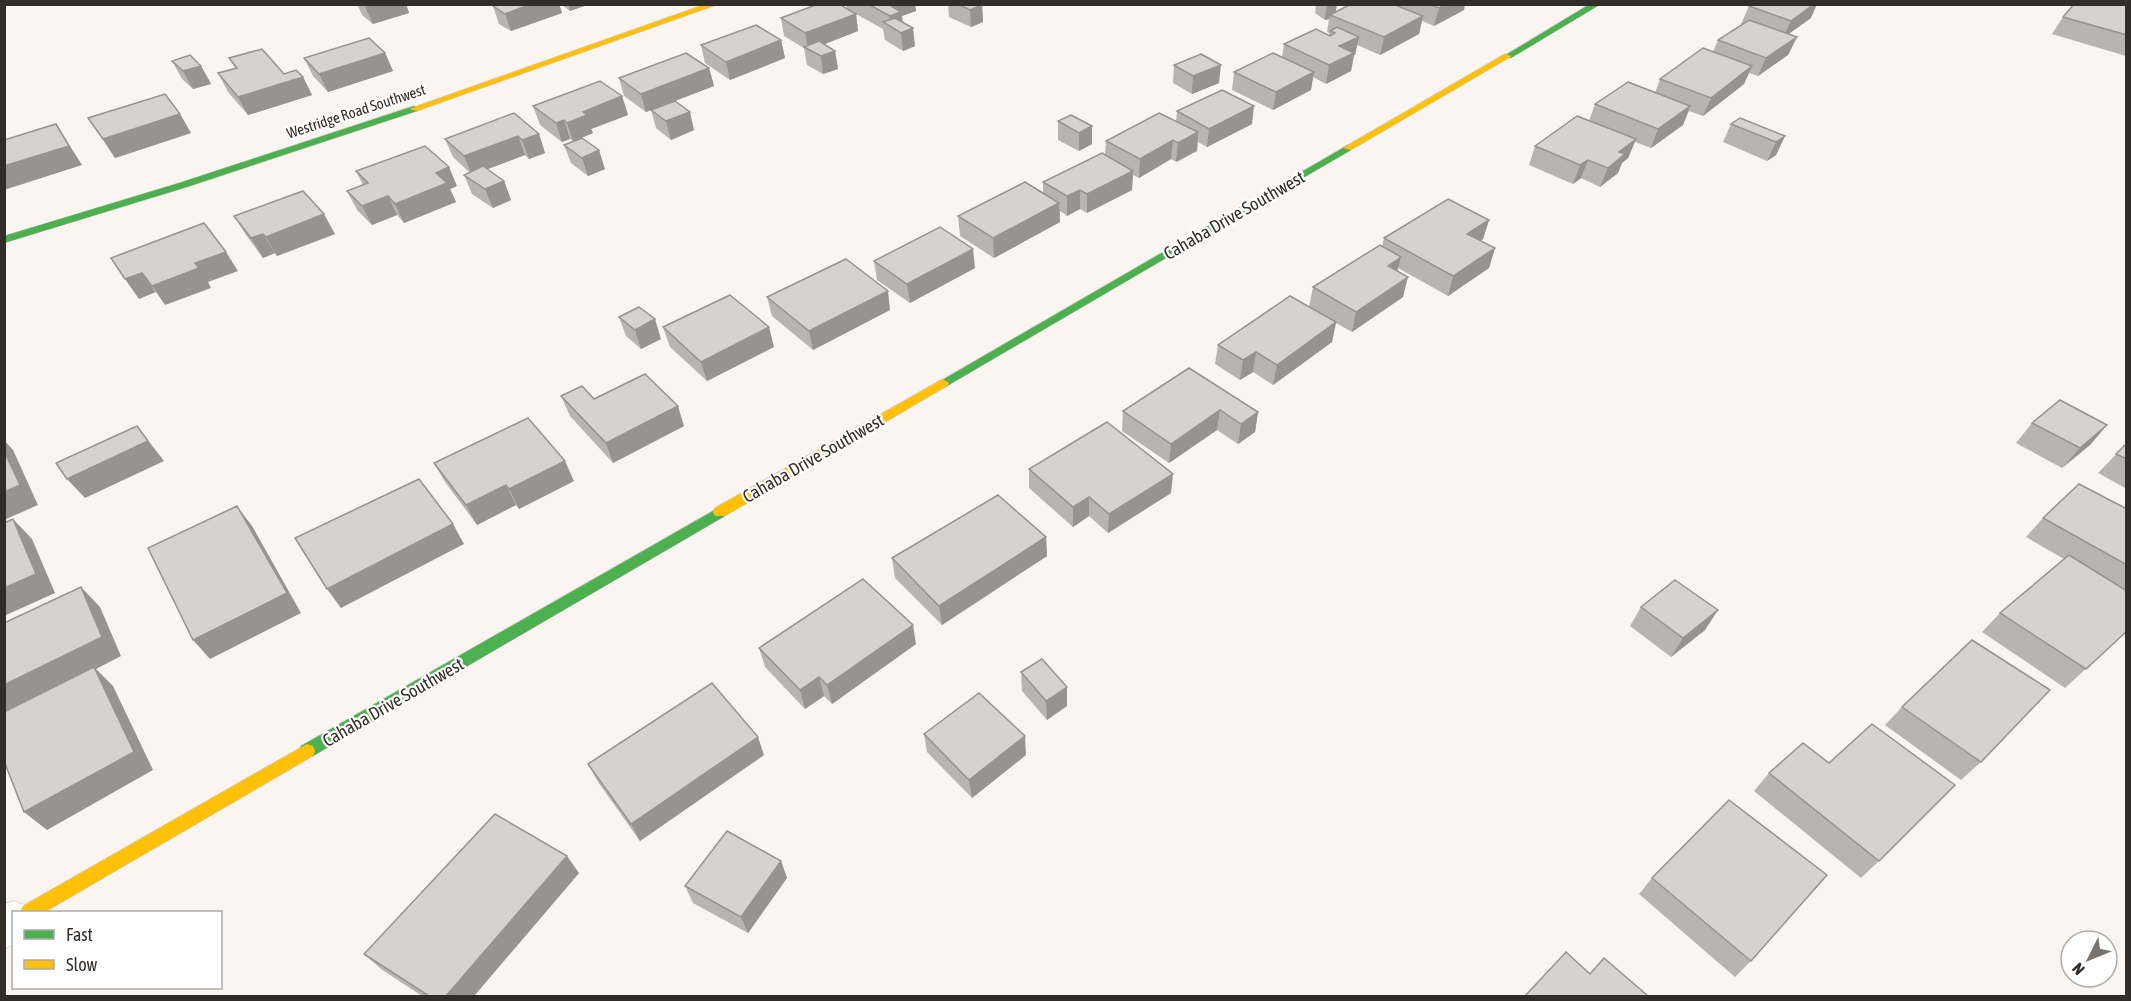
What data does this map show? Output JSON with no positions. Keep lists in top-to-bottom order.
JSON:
{
  "streets": {
    "street": ["Westridge Road Southwest", "Cahaba Drive Southwest"]
  },
  "legend": ["Fast", "Slow"],
  "north": "bottom left"
}
